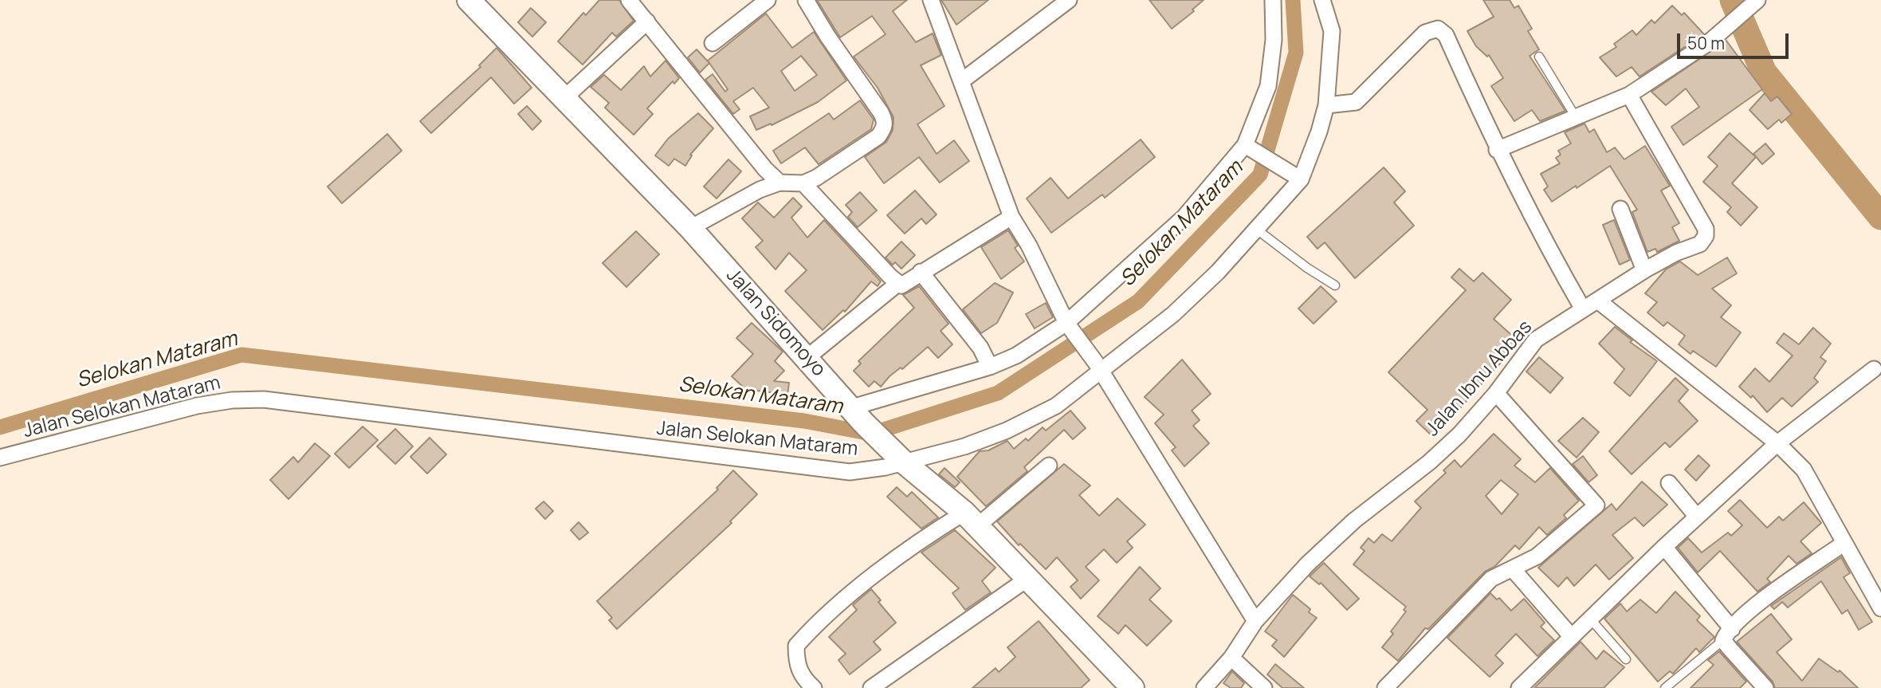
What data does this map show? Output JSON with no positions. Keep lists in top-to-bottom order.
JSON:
{
  "streets": {
    "main road": ["Jalan Sidomoyo"],
    "street": ["Jalan Ibnu Abbas", "Jalan Selokan Mataram"]
  },
  "crossings": [
    ["Jalan Sidomoyo", "Jalan Selokan Mataram"]
  ],
  "water": ["Selokan Mataram"],
  "scale_bar": "50 m"
}
